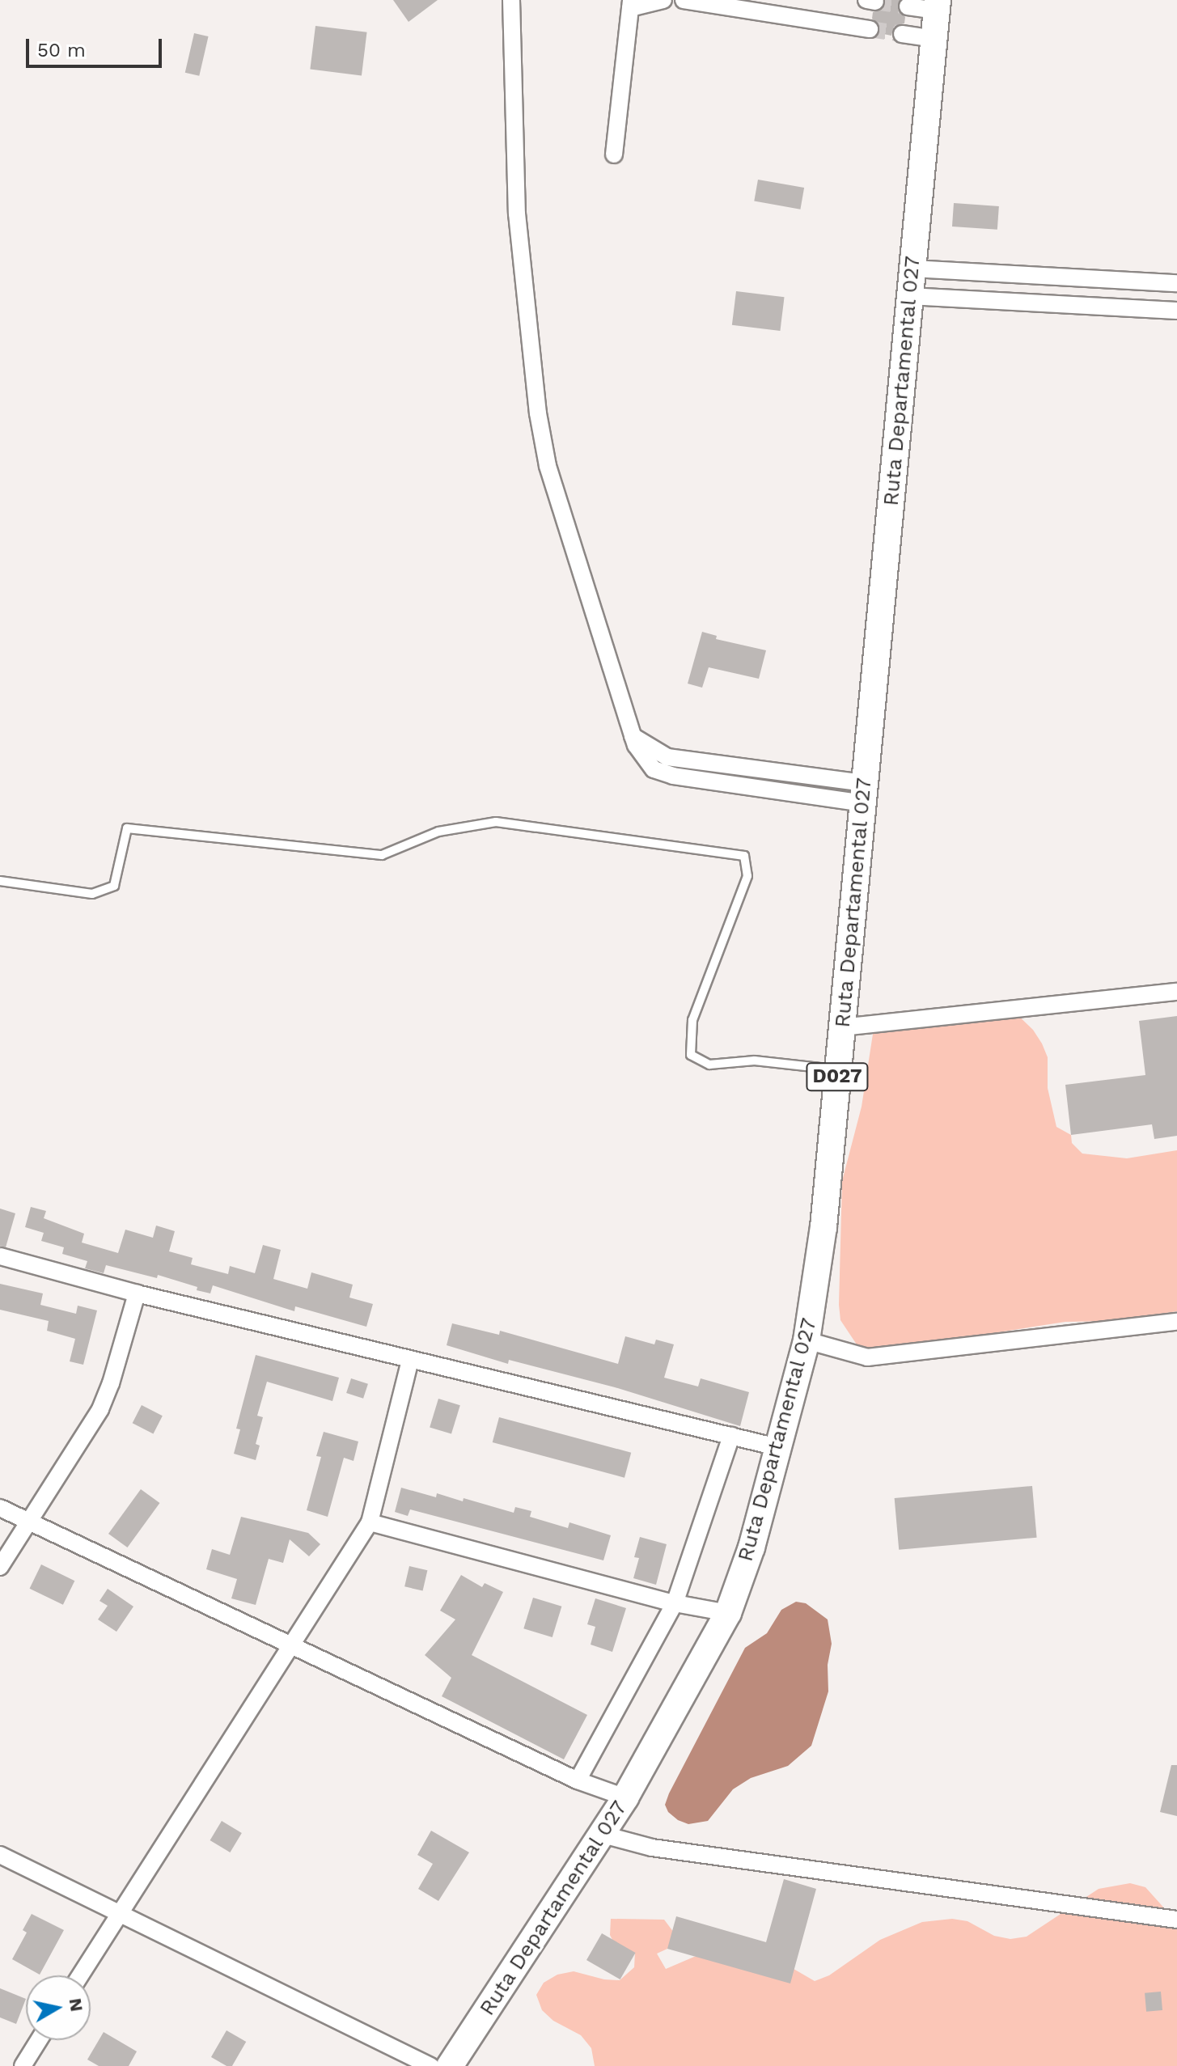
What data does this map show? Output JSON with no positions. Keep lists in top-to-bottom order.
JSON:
{
  "streets": {
    "main road": ["Ruta Departamental 027", "D027"]
  },
  "scale_bar": "50 m",
  "north": "right"
}
